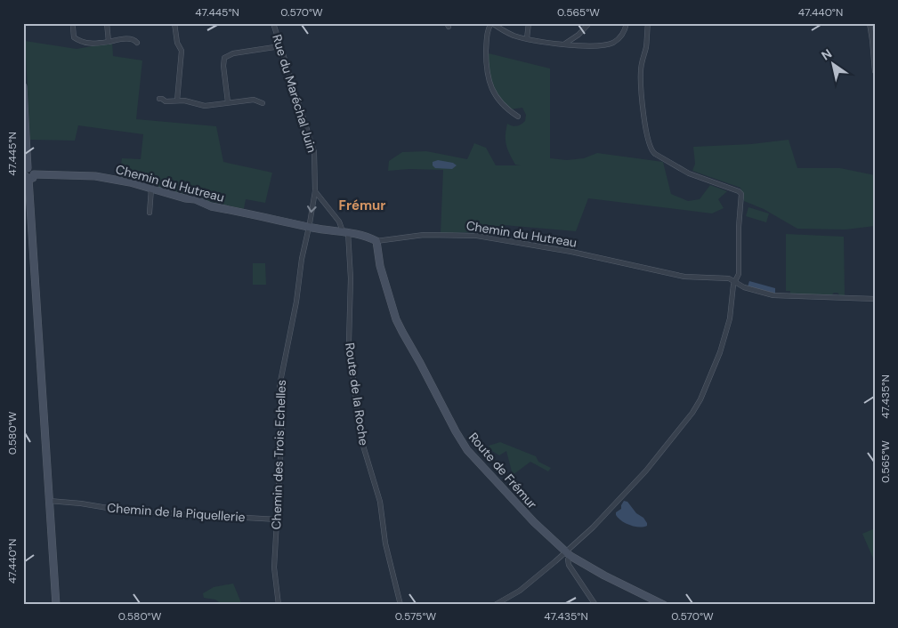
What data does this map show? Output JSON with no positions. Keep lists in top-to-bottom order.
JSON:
{
  "streets": {
    "street": [
      "Rue du Maréchal Juin",
      "Chemin du Hutreau",
      "Route de la Roche",
      "Chemin des Trois Echelles",
      "Route de Frémur",
      "Chemin de la Piquellerie"
    ]
  },
  "crossings": [
    ["Rue du Maréchal Juin", "Chemin du Hutreau"],
    ["Rue du Maréchal Juin", "Chemin des Trois Echelles"],
    ["Chemin du Hutreau", "Route de la Roche"],
    ["Chemin du Hutreau", "Chemin des Trois Echelles"],
    ["Chemin du Hutreau", "Route de Frémur"],
    ["Chemin des Trois Echelles", "Chemin de la Piquellerie"]
  ],
  "districts": ["Frémur"],
  "north": "top left",
  "coordinates": [
    "47.445°N",
    "0.570°W",
    "0.565°W",
    "47.440°N",
    "47.435°N",
    "0.580°W",
    "0.575°W"
  ]
}
